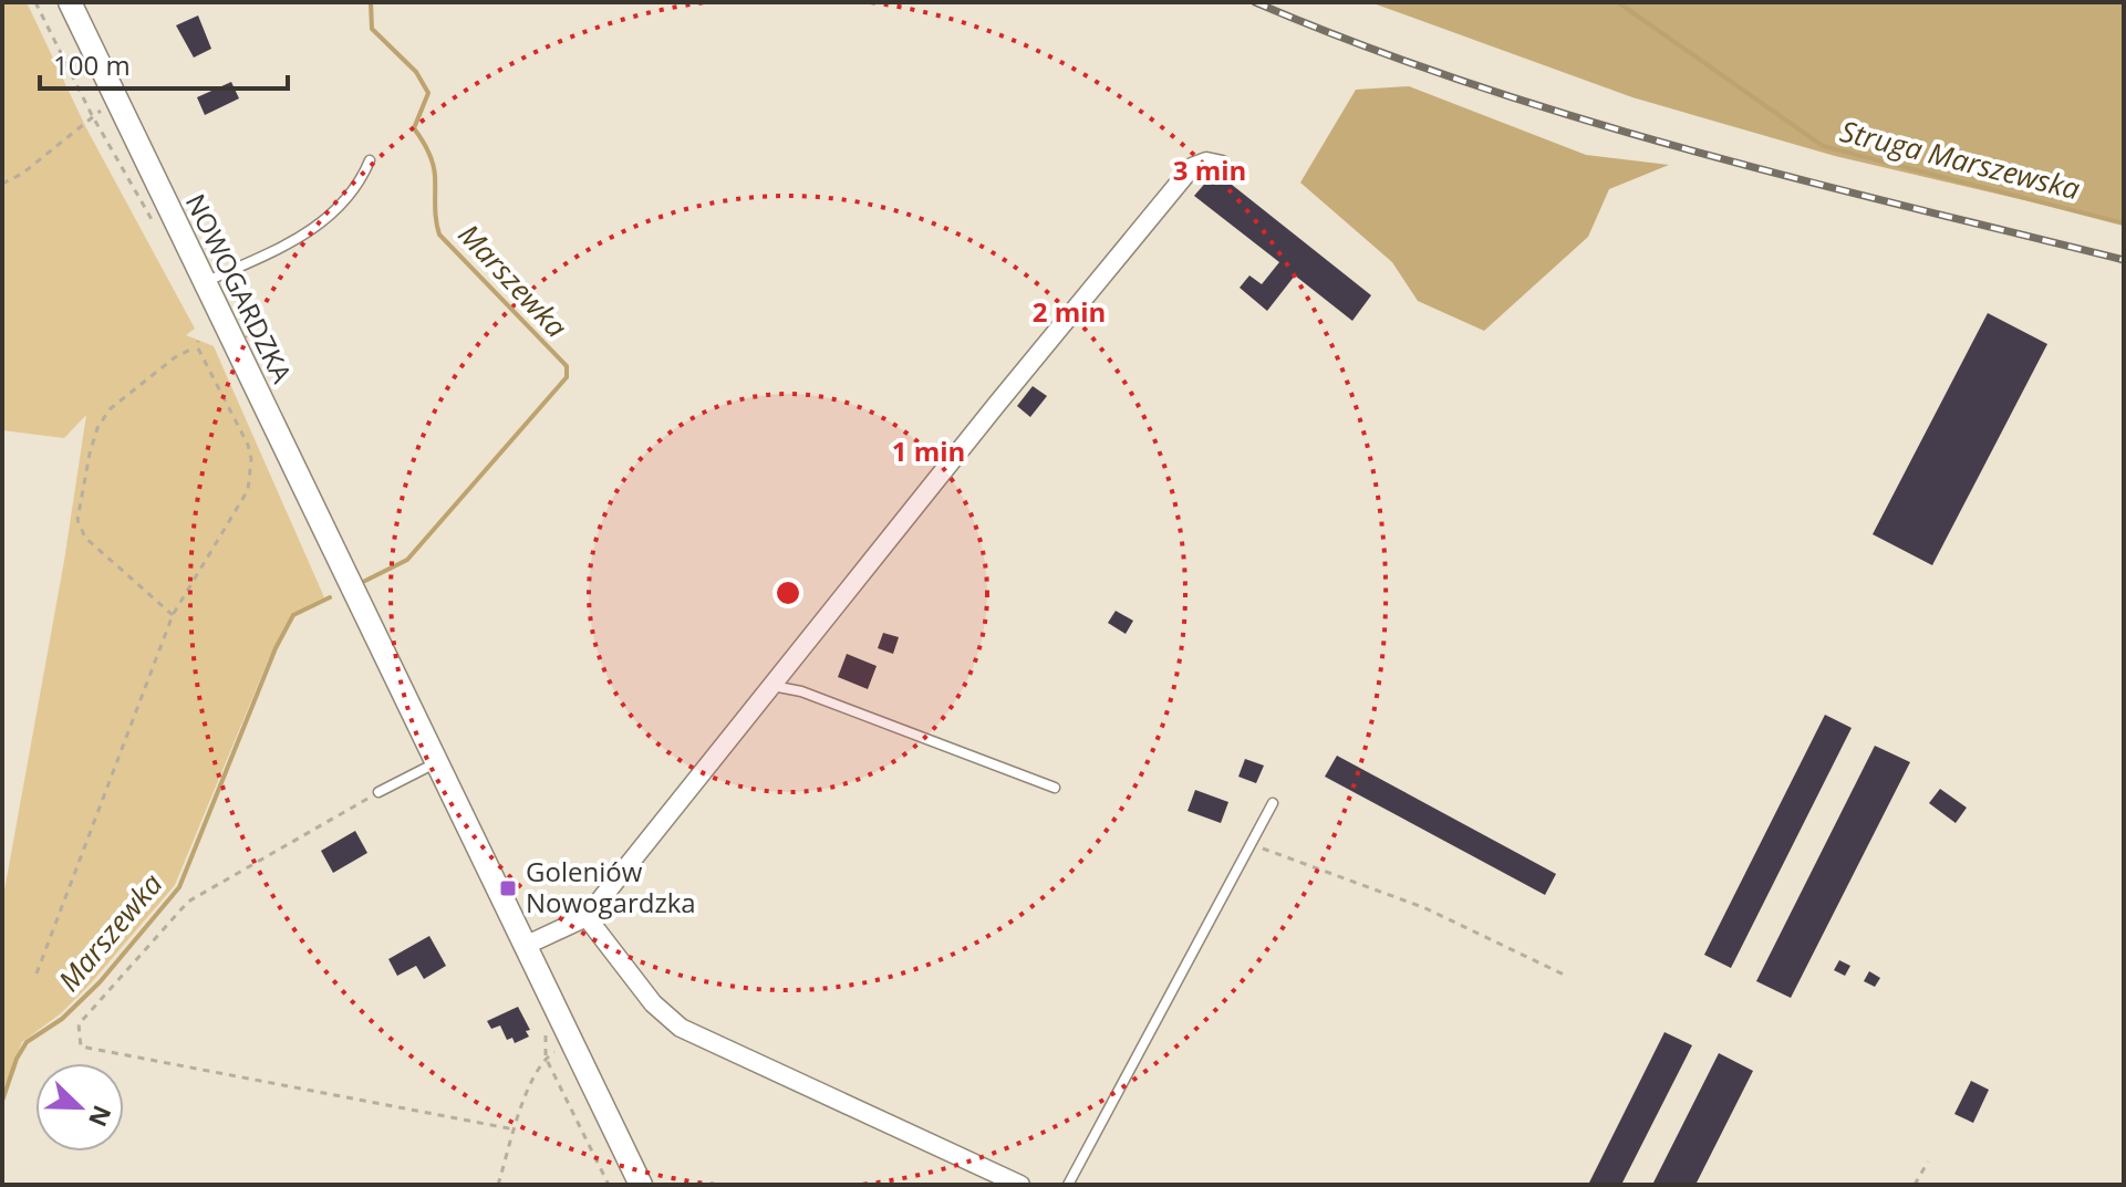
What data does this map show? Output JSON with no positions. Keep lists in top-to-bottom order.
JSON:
{
  "streets": {
    "street": ["NOWOGARDZKA"]
  },
  "water": ["Struga Marszewska", "Marszewka"],
  "places": {
    "transit": ["Goleniów Nowogardzka"]
  },
  "scale_bar": "100 m",
  "north": "bottom right",
  "rings": ["3 min", "2 min", "1 min"]
}
